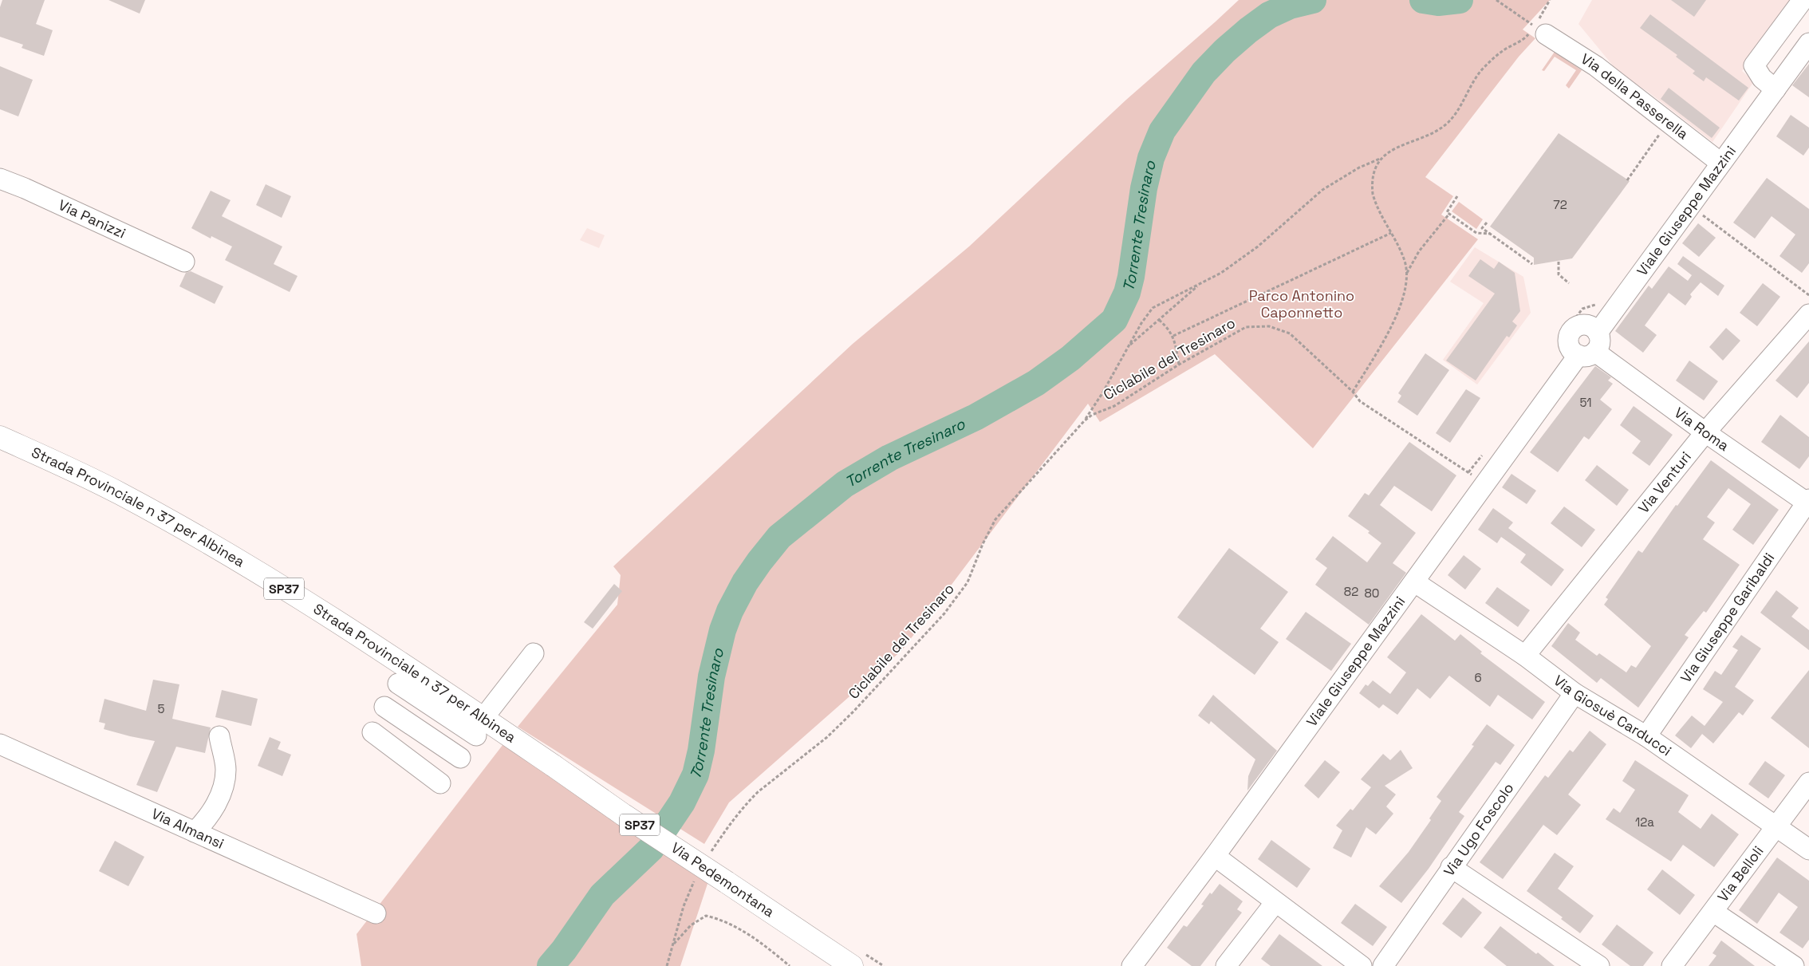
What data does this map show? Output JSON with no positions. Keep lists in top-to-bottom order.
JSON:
{
  "streets": {
    "main road": ["Strada Provinciale n 37 per Albinea", "SP37", "Via Pedemontana"],
    "street": [
      "Via della Passerella",
      "Viale Giuseppe Mazzini",
      "Via Panizzi",
      "Via Roma",
      "Via Venturi",
      "Via Giuseppe Garibaldi",
      "Via Giosuè Carducci",
      "Via Almansi",
      "Via Ugo Foscolo",
      "Via Belloli"
    ],
    "path": ["Ciclabile del Tresinaro"]
  },
  "crossings": [
    ["Via della Passerella", "Viale Giuseppe Mazzini"],
    ["Viale Giuseppe Mazzini", "Via Roma"],
    ["Viale Giuseppe Mazzini", "Via Giosuè Carducci"],
    ["Via Roma", "Via Venturi"],
    ["Via Roma", "Via Giuseppe Garibaldi"],
    ["Via Venturi", "Via Giosuè Carducci"],
    ["Strada Provinciale n 37 per Albinea", "Via Pedemontana"],
    ["Via Giuseppe Garibaldi", "Via Giosuè Carducci"],
    ["Via Giosuè Carducci", "Via Ugo Foscolo"],
    ["Via Giosuè Carducci", "Via Belloli"]
  ],
  "water": ["Torrente Tresinaro"],
  "parks": ["Parco Antonino Caponnetto"],
  "house_numbers": [
    "72",
    "51",
    "82",
    "80",
    "6",
    "5",
    "12a"
  ]
}
